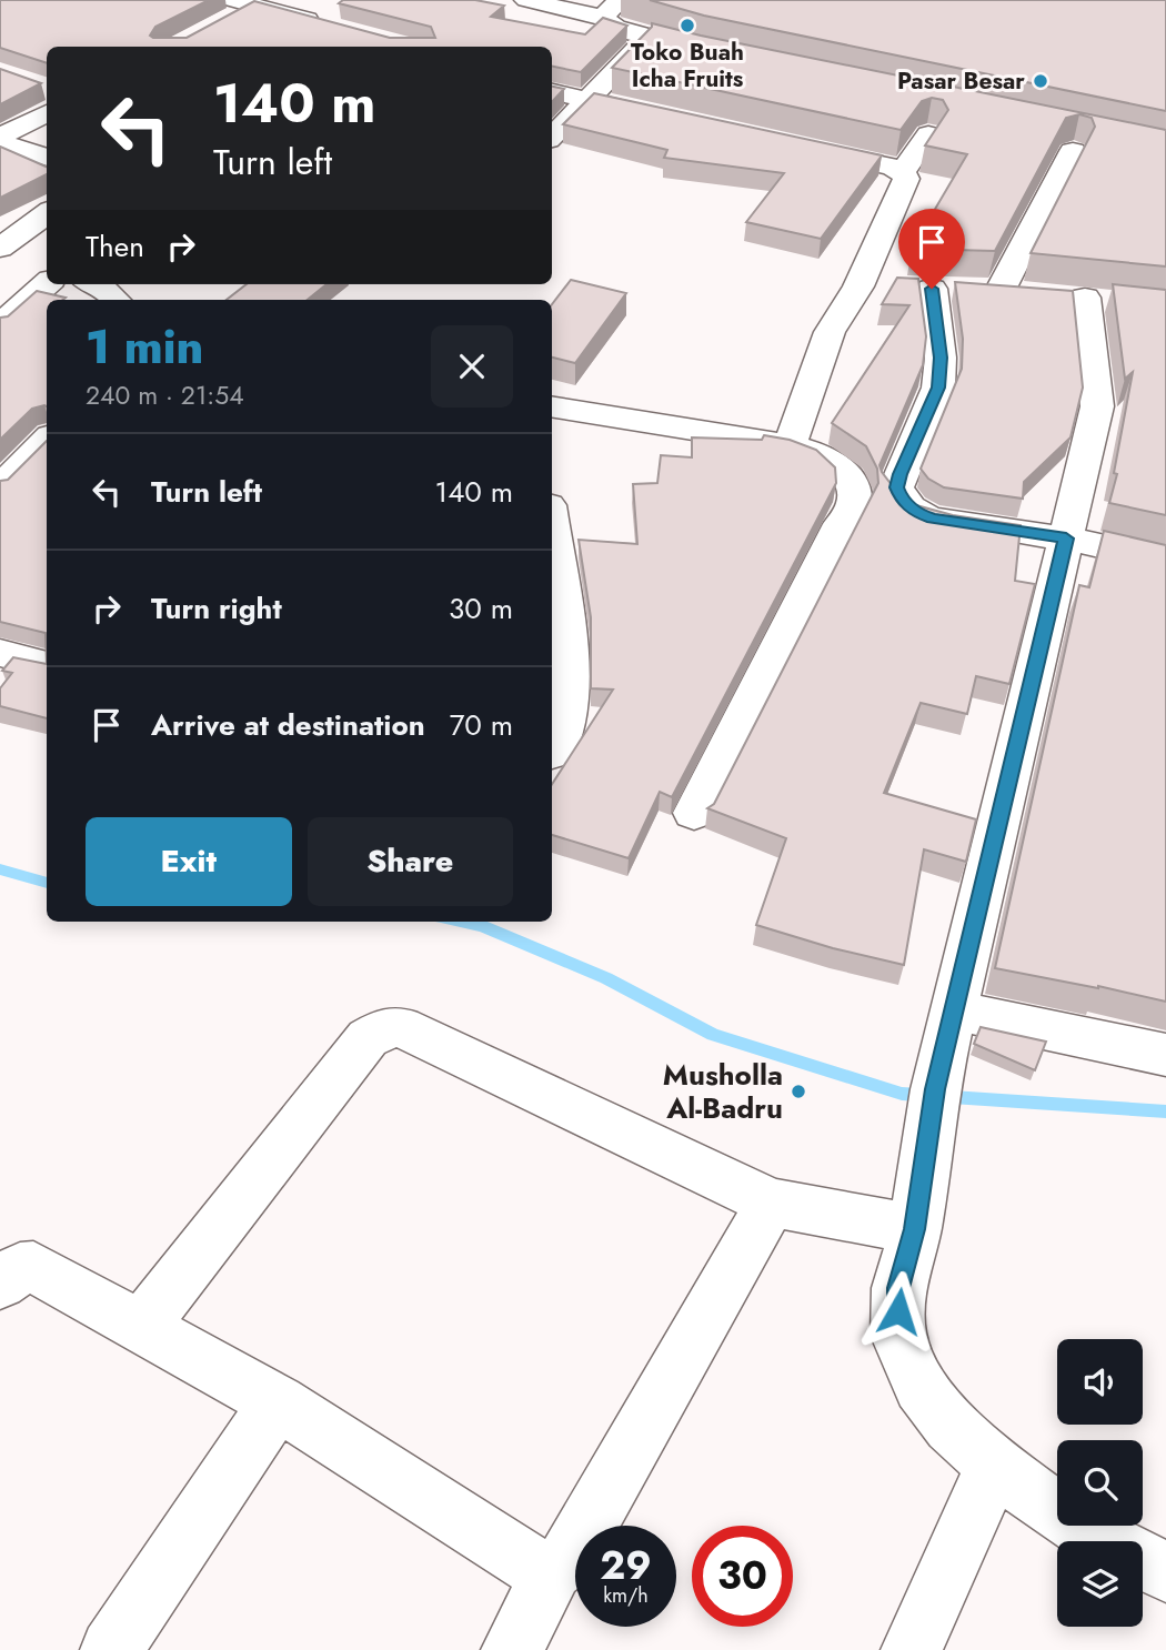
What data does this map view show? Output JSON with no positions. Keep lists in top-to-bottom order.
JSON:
{
  "places": ["Toko Buah Icha Fruits", "Pasar Besar", "Musholla Al-Badru"],
  "page": {
    "turn": ["140 m", "Turn left"],
    "then": "Then",
    "heading": ["1 min", "240 m · 21:54"],
    "list": [
      {
        "name": "Turn left",
        "value": "140 m"
      },
      {
        "name": "Turn right",
        "value": "30 m"
      },
      {
        "name": "Arrive at destination",
        "value": "70 m"
      }
    ],
    "buttons": ["Exit", "Share"],
    "speed": "29 km/h",
    "limit": "30"
  }
}
